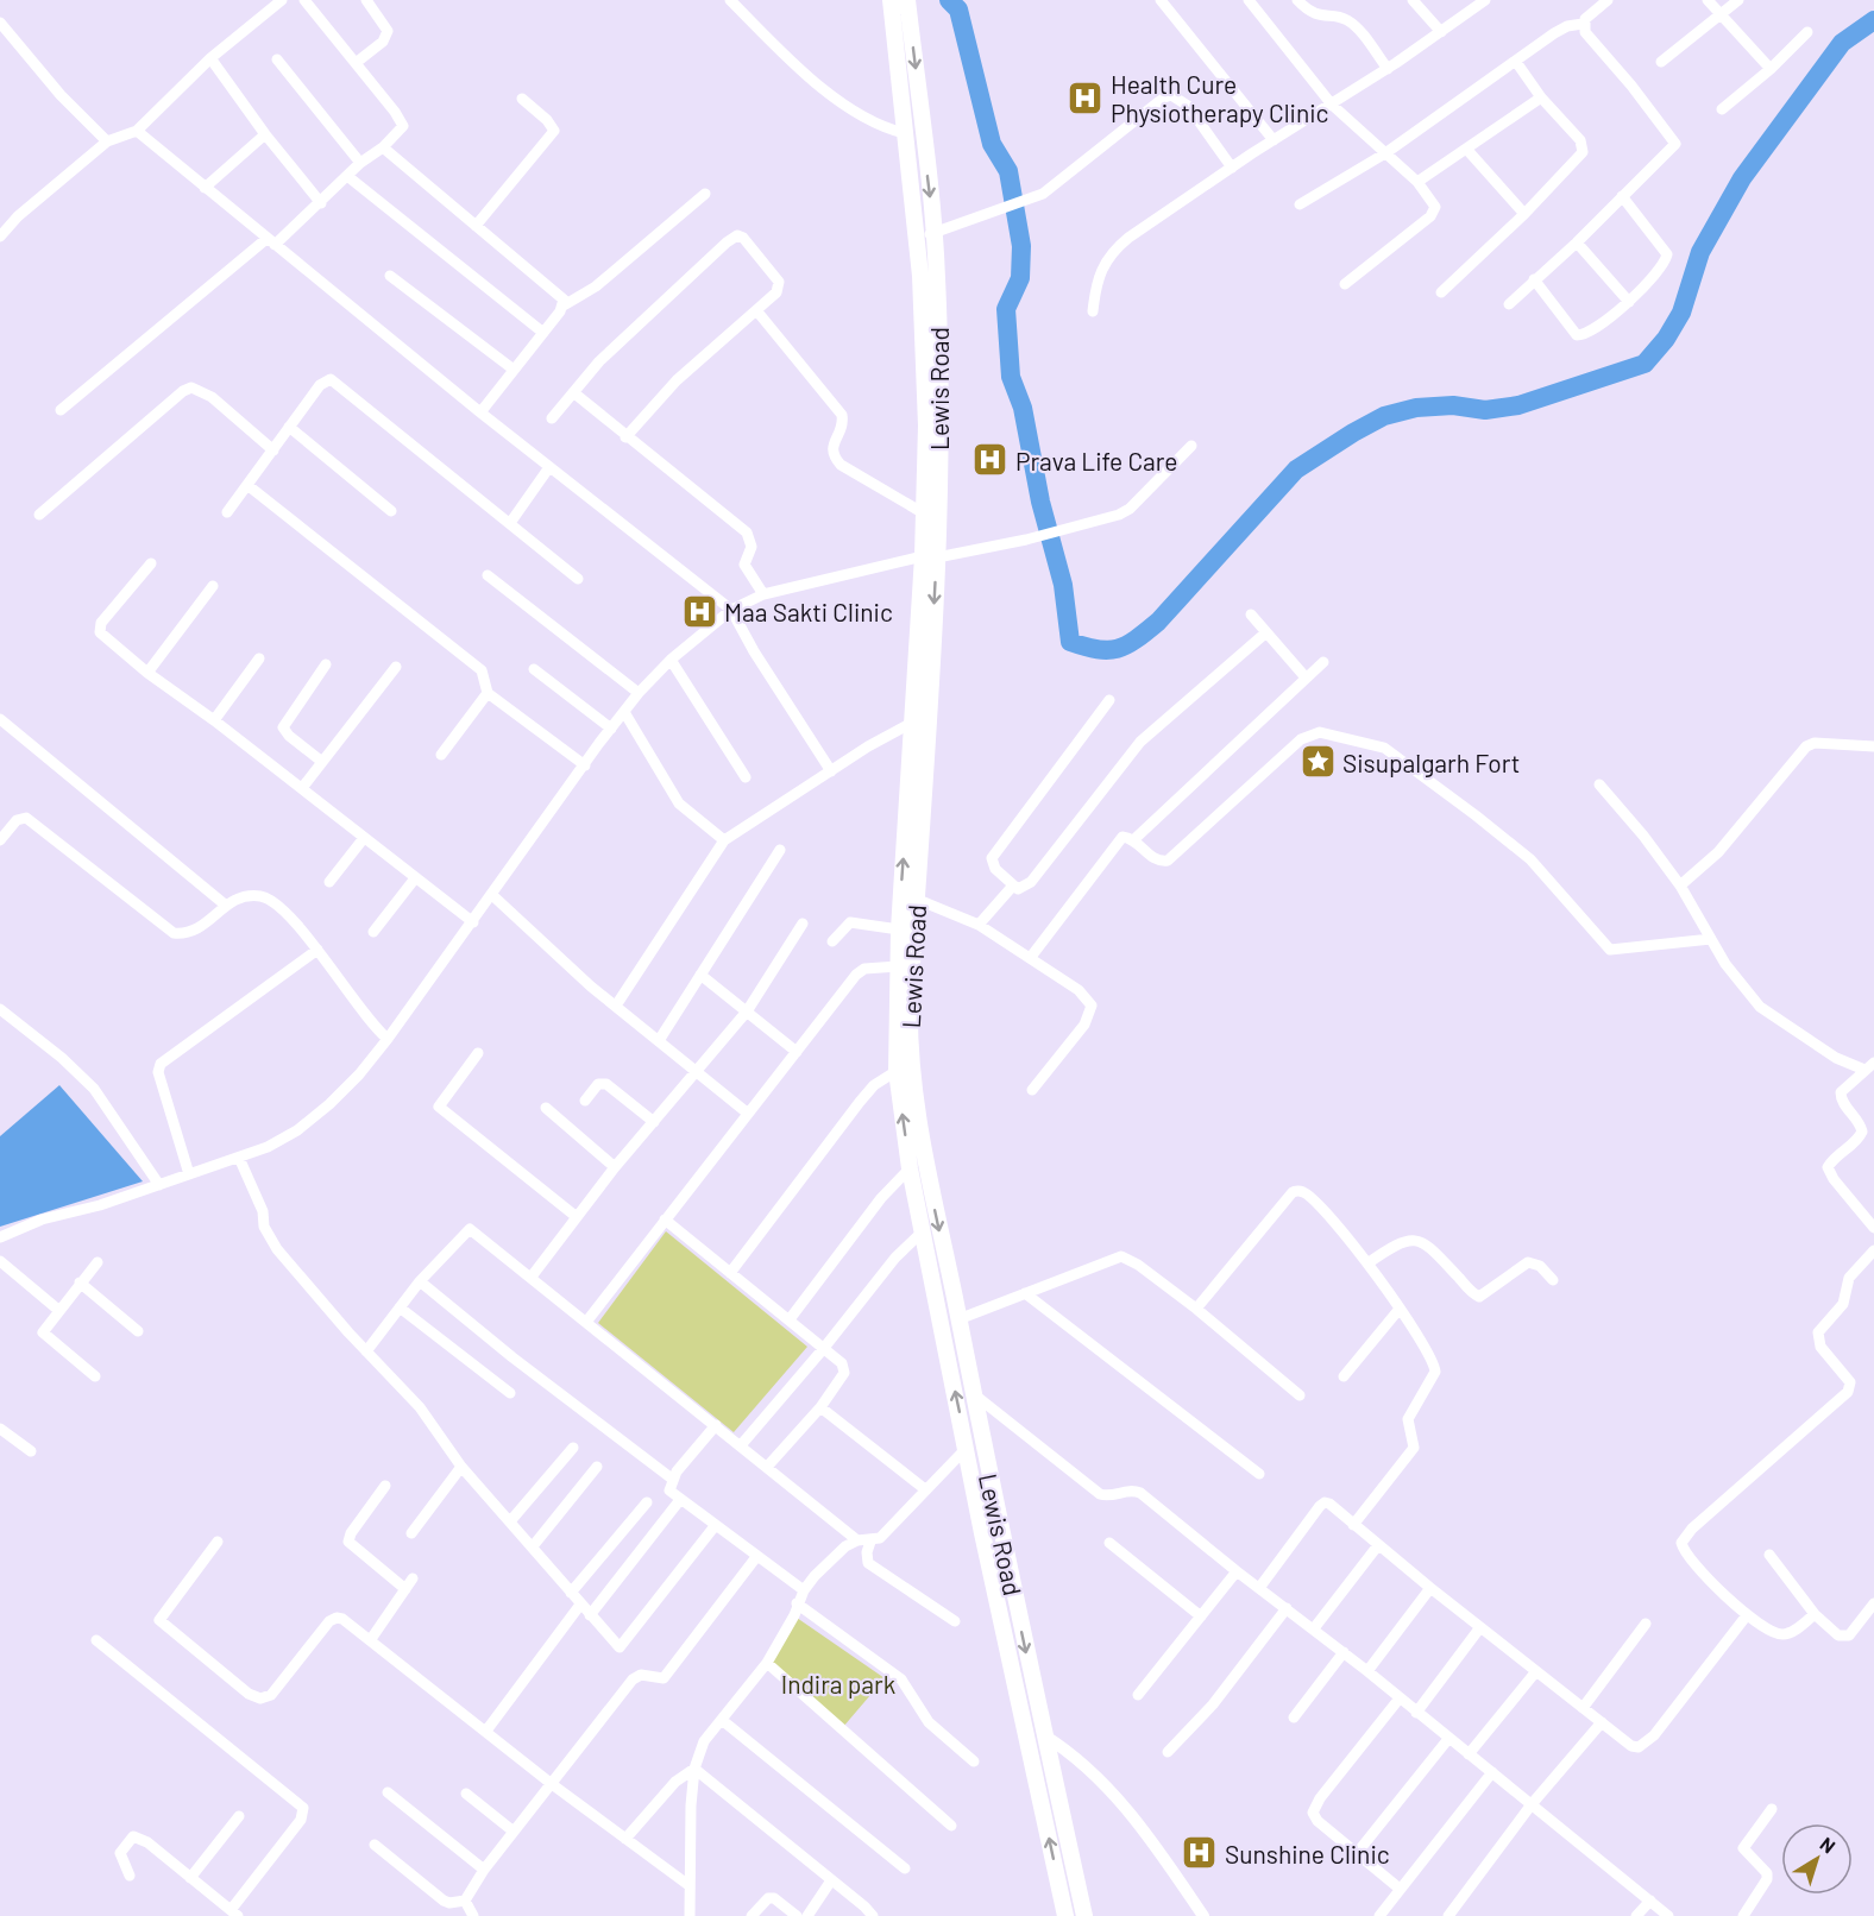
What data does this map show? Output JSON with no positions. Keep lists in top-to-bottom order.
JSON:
{
  "streets": {
    "main road": ["Lewis Road"]
  },
  "parks": ["Indira park"],
  "places": {
    "hospital": [
      "Health Cure Physiotherapy Clinic",
      "Prava Life Care",
      "Maa Sakti Clinic",
      "Sunshine Clinic"
    ],
    "place": ["Sisupalgarh Fort"]
  },
  "north": "top right"
}
